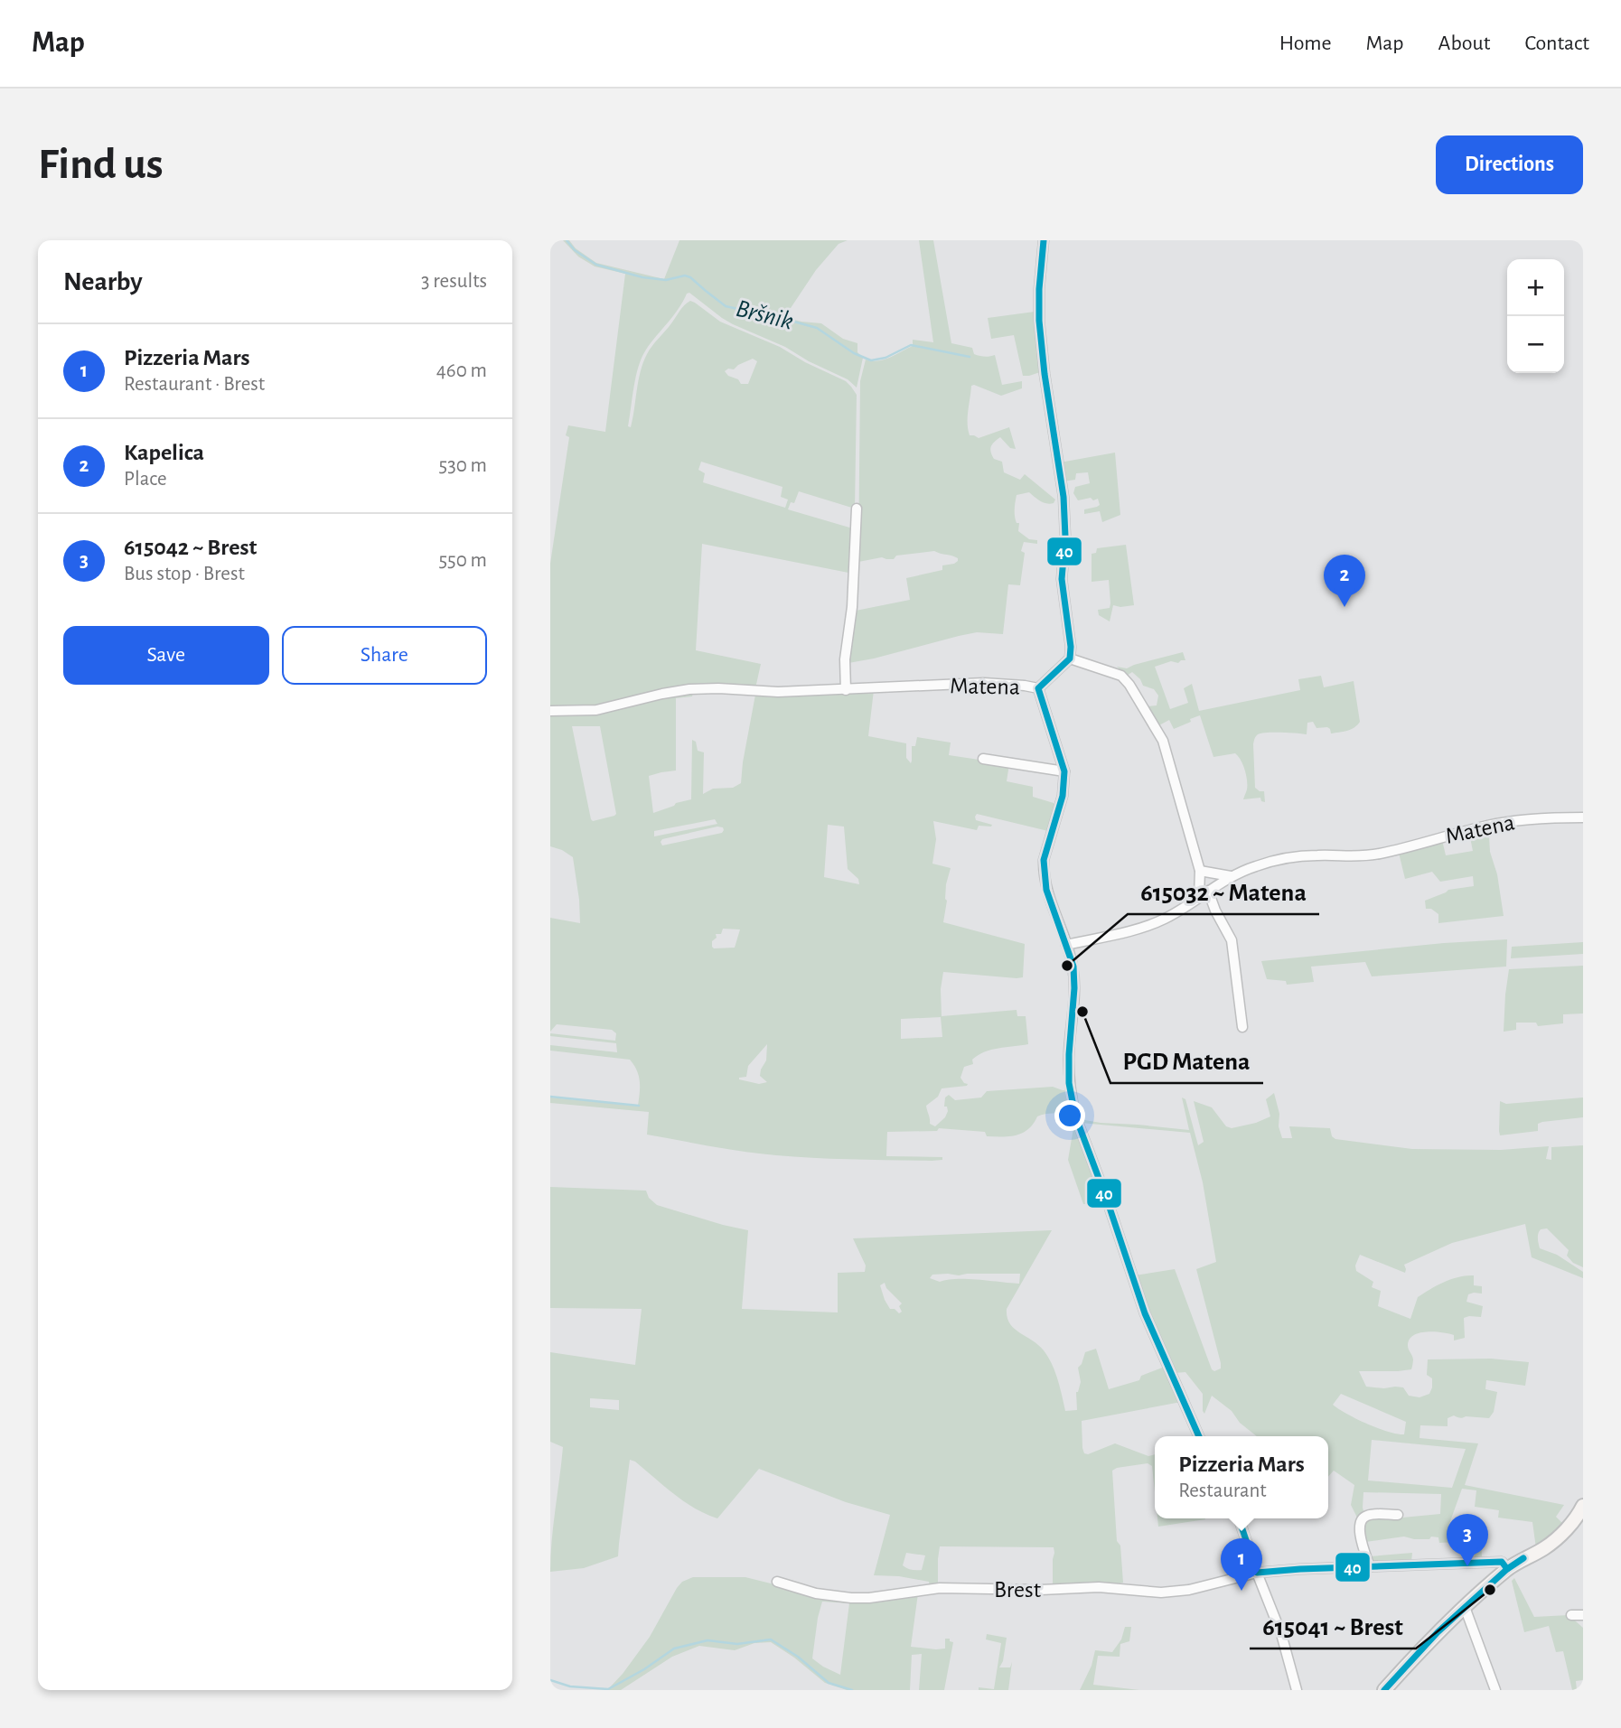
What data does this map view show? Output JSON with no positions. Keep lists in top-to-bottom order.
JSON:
{
  "streets": {
    "street": ["Matena", "Brest"]
  },
  "water": ["Bršnik"],
  "places": ["615032 ~ Matena", "PGD Matena", "615041 ~ Brest"],
  "lines": ["transit line 40"],
  "page": {
    "header": "Map",
    "nav": [
      "Home",
      "Map",
      "About",
      "Contact"
    ],
    "buttons": [
      "Directions",
      ["Save", "Share"]
    ],
    "title": "Find us",
    "heading": ["Nearby", "3 results"],
    "map_buttons": ["+", "−"],
    "list": [
      {
        "mark": "1",
        "name": "Pizzeria Mars",
        "note": "Restaurant · Brest",
        "value": "460 m"
      },
      {
        "mark": "2",
        "name": "Kapelica",
        "note": "Place",
        "value": "530 m"
      },
      {
        "mark": "3",
        "name": "615042 ~ Brest",
        "note": "Bus stop · Brest",
        "value": "550 m"
      }
    ],
    "pins": ["2", "3", "1"],
    "popup": ["Pizzeria Mars", "Restaurant"]
  }
}
